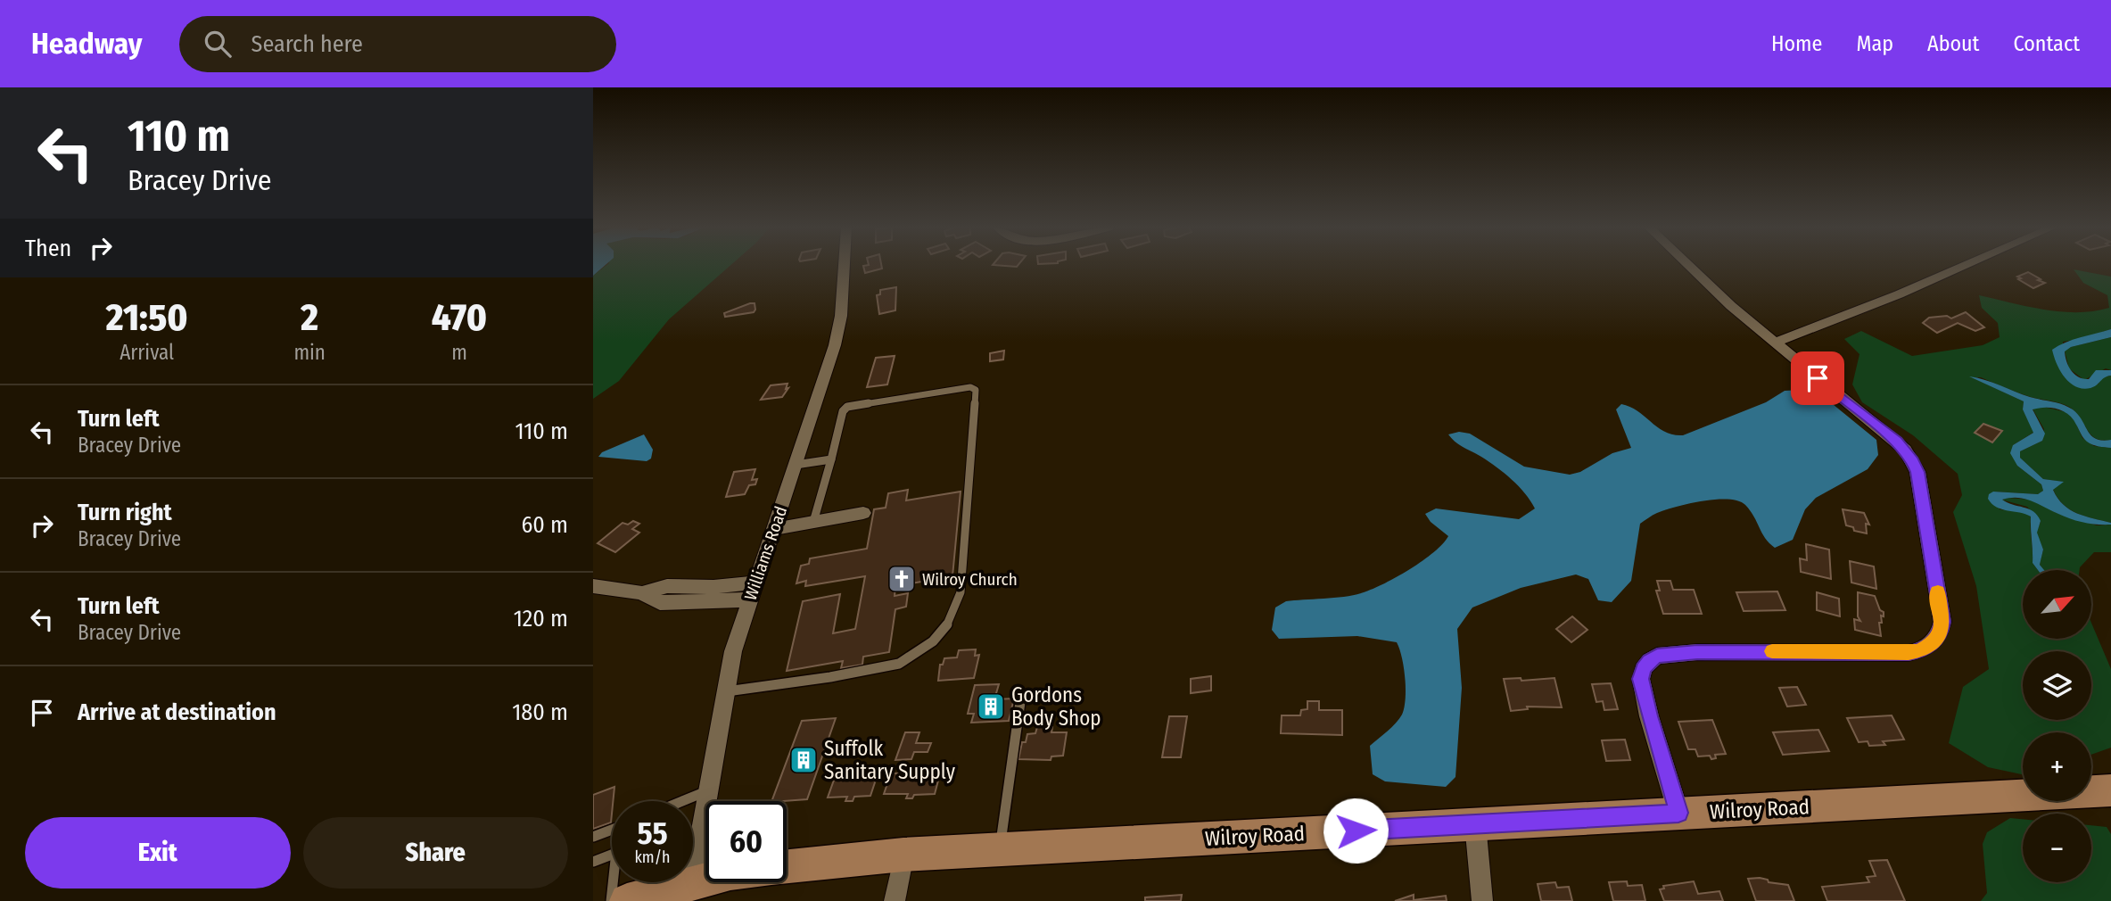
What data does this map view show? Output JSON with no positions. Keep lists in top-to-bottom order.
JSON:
{
  "streets": {
    "main road": ["Wilroy Road"],
    "street": ["Williams Road"]
  },
  "crossings": [
    ["Williams Road", "Wilroy Road"]
  ],
  "places": {
    "church": ["Wilroy Church"],
    "building": ["Gordons Body Shop", "Suffolk Sanitary Supply"]
  },
  "north": "top right",
  "page": {
    "header": "Headway",
    "search": "Search here",
    "nav": [
      "Home",
      "Map",
      "About",
      "Contact"
    ],
    "turn": ["110 m", "Bracey Drive"],
    "then": "Then",
    "eta": [
      "21:50",
      "Arrival",
      "2",
      "min",
      "470",
      "m"
    ],
    "list": [
      {
        "name": "Turn left",
        "note": "Bracey Drive",
        "value": "110 m"
      },
      {
        "name": "Turn right",
        "note": "Bracey Drive",
        "value": "60 m"
      },
      {
        "name": "Turn left",
        "note": "Bracey Drive",
        "value": "120 m"
      },
      {
        "name": "Arrive at destination",
        "value": "180 m"
      }
    ],
    "map_buttons": ["+", "−"],
    "speed": "55 km/h",
    "limit": "60",
    "buttons": ["Exit", "Share"]
  }
}
